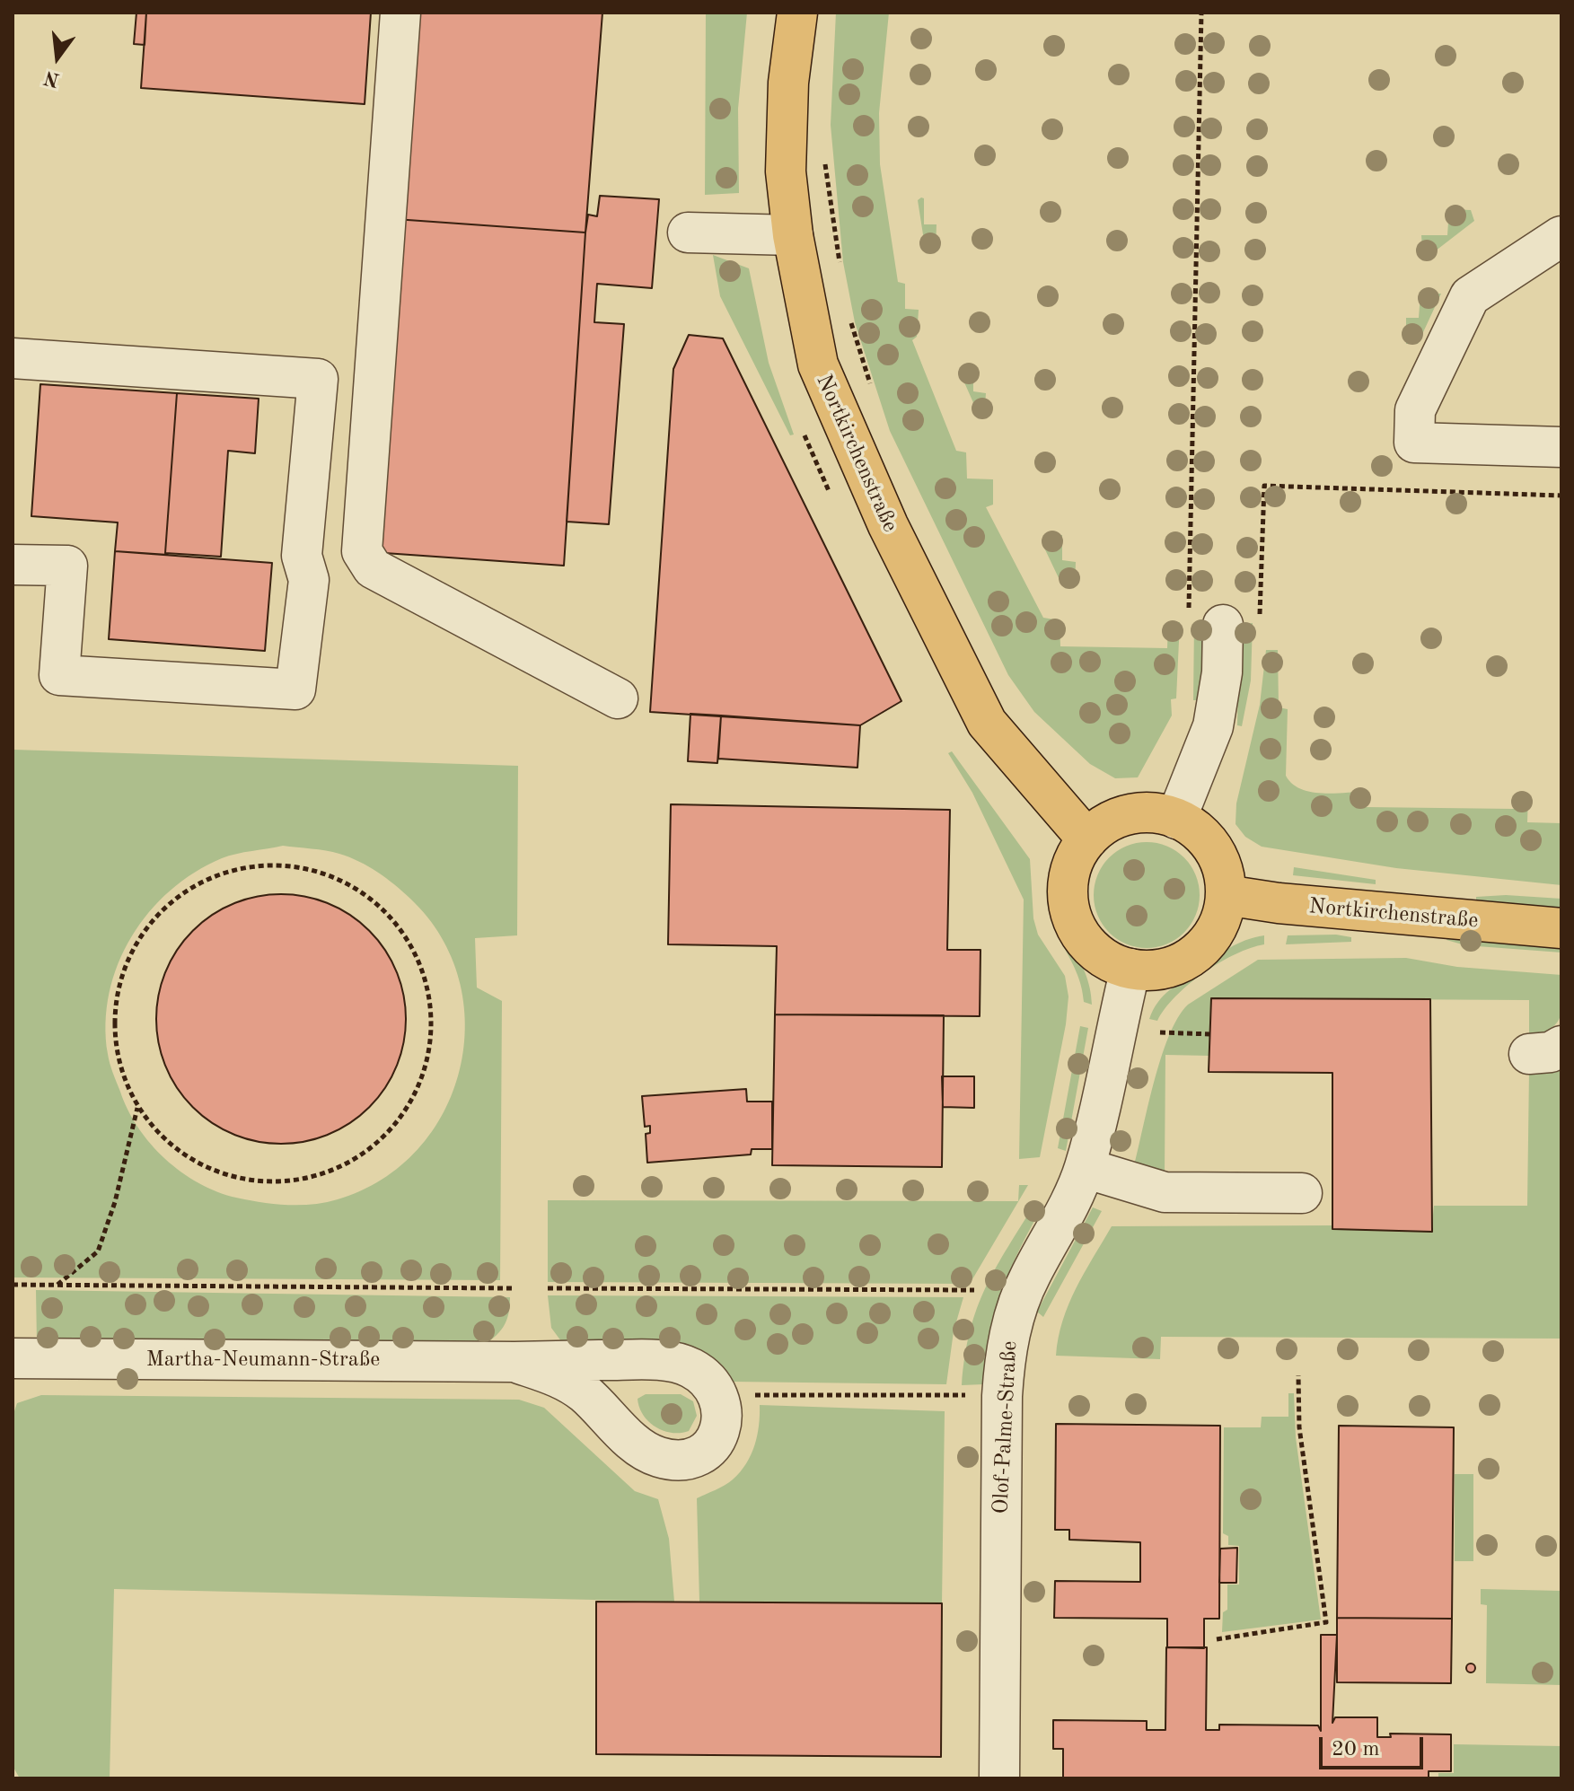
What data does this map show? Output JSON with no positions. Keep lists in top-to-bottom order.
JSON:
{
  "streets": {
    "main road": ["Nortkirchenstraße"],
    "street": ["Martha-Neumann-Straße", "Olof-Palme-Straße"]
  },
  "crossings": [
    ["Nortkirchenstraße", "Olof-Palme-Straße"]
  ],
  "scale_bar": "20 m",
  "north": "bottom"
}
